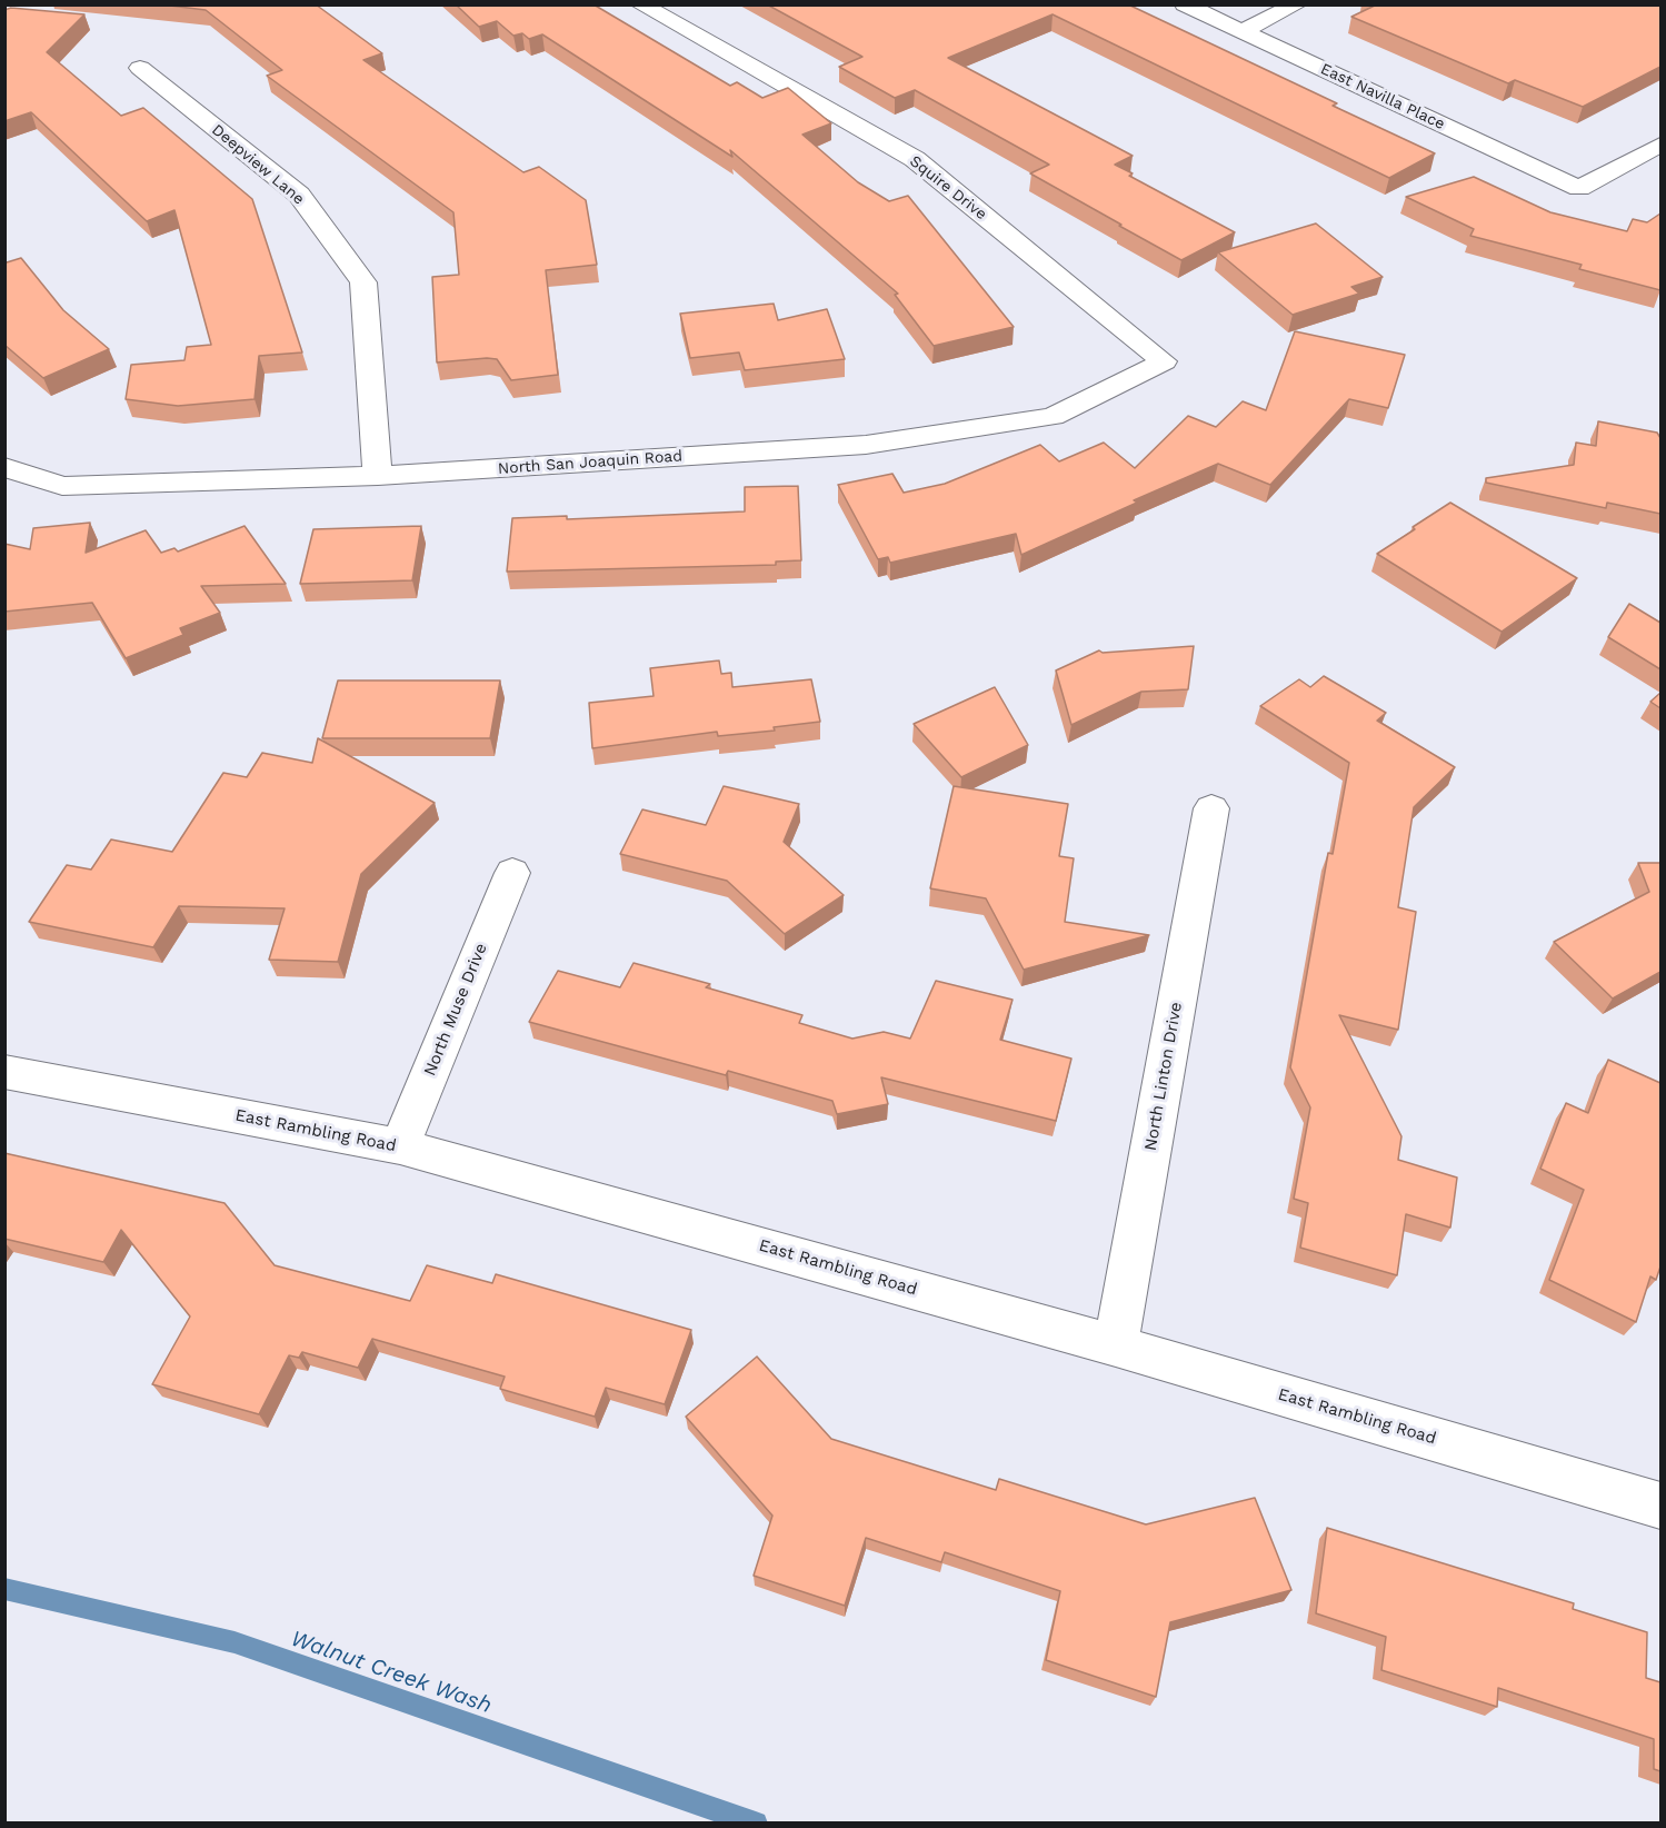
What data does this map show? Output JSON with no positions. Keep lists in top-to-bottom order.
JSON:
{
  "streets": {
    "street": [
      "East Navilla Place",
      "Deepview Lane",
      "Squire Drive",
      "North San Joaquin Road",
      "North Muse Drive",
      "North Linton Drive",
      "East Rambling Road"
    ]
  },
  "crossings": [
    ["Deepview Lane", "North San Joaquin Road"],
    ["Squire Drive", "North San Joaquin Road"],
    ["North Muse Drive", "East Rambling Road"],
    ["North Linton Drive", "East Rambling Road"]
  ],
  "water": ["Walnut Creek Wash"]
}
